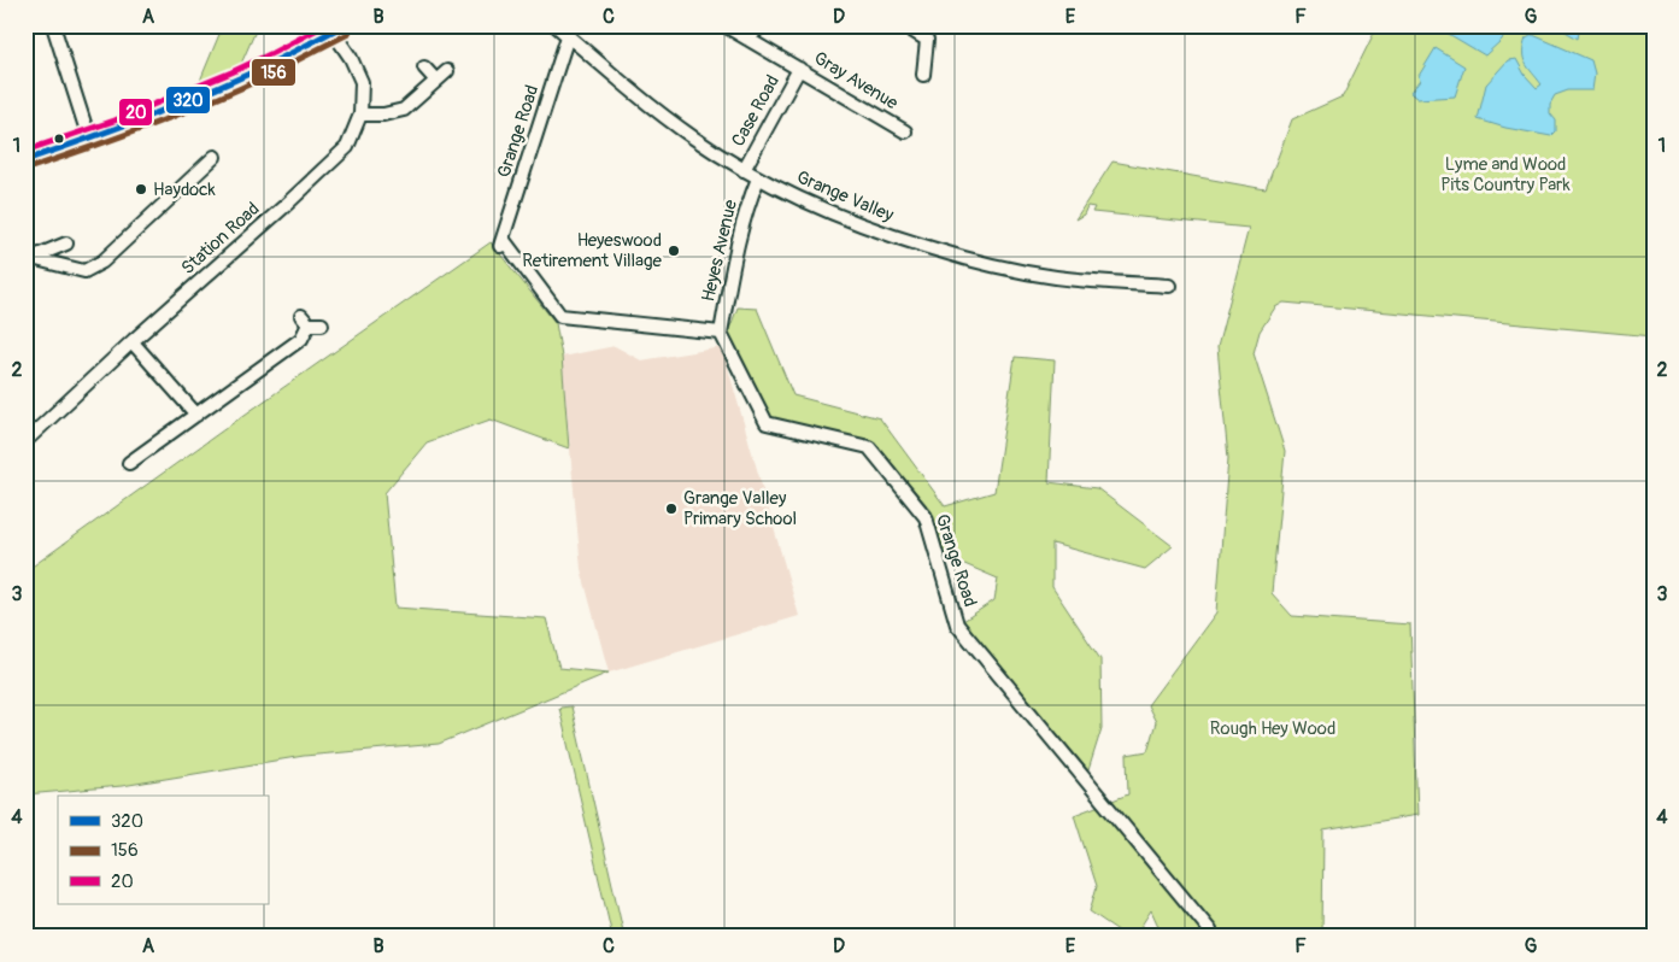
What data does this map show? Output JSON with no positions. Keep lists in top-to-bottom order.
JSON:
{
  "streets": {
    "street": [
      "Gray Avenue",
      "Case Road",
      "Grange Road",
      "Grange Valley",
      "Station Road",
      "Heyes Avenue"
    ]
  },
  "crossings": [
    ["Gray Avenue", "Case Road"],
    ["Case Road", "Grange Valley"],
    ["Grange Road", "Grange Valley"],
    ["Grange Road", "Heyes Avenue"],
    ["Grange Valley", "Heyes Avenue"]
  ],
  "parks": ["Lyme and Wood Pits Country Park", "Rough Hey Wood"],
  "places": ["Haydock", "Heyeswood Retirement Village", "Grange Valley Primary School"],
  "lines": ["transit line 320", "transit line 20", "transit line 156"],
  "legend": ["320", "156", "20"],
  "grid": {
    "columns": [
      "A",
      "B",
      "C",
      "D",
      "E",
      "F",
      "G"
    ],
    "rows": [
      "1",
      "2",
      "3",
      "4"
    ]
  }
}
